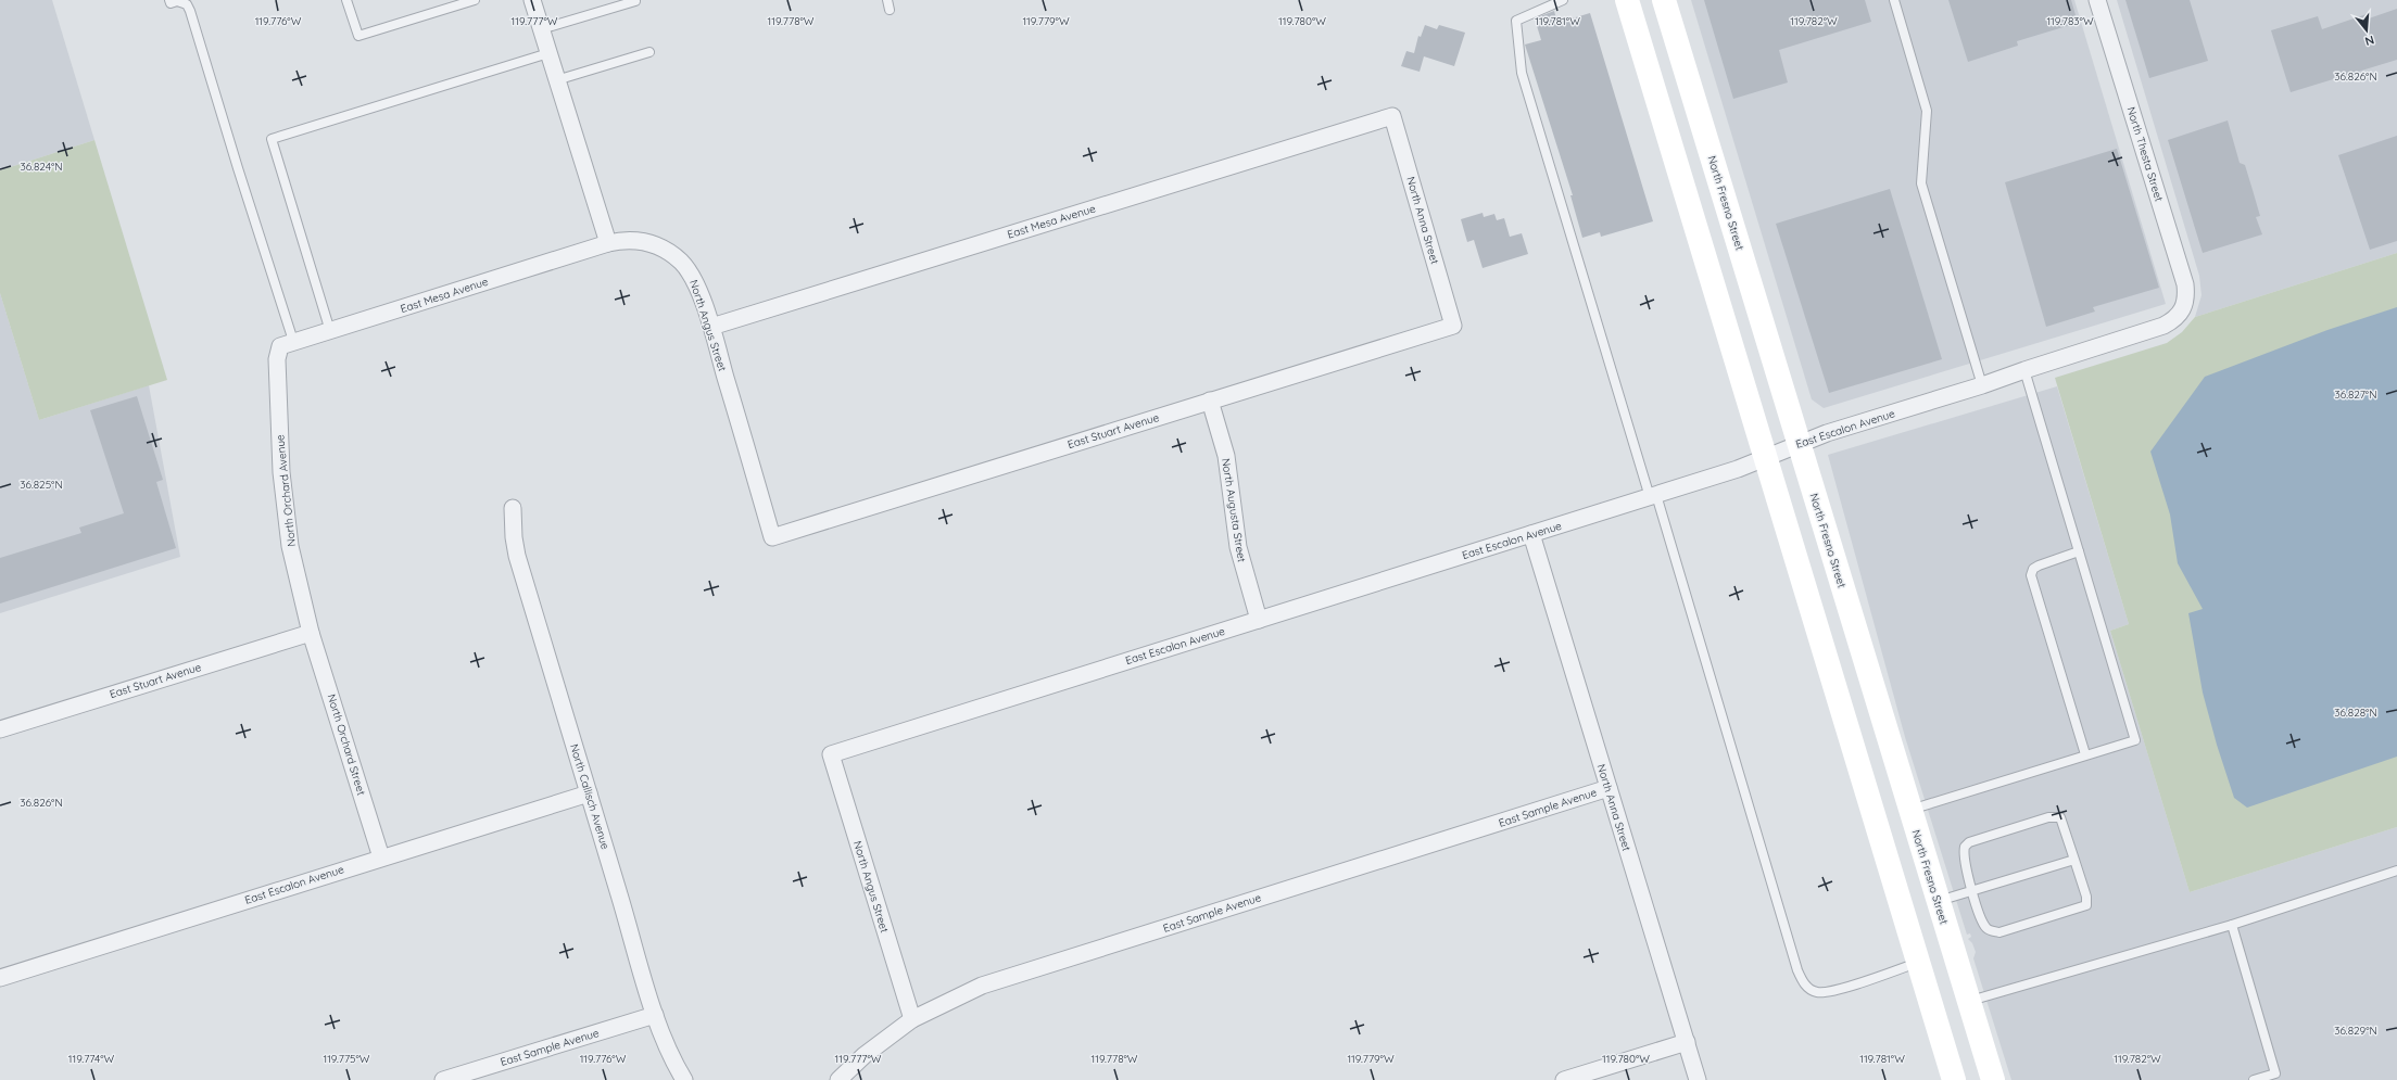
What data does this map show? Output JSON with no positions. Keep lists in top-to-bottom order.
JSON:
{
  "streets": {
    "main road": ["North Fresno Street"],
    "street": [
      "North Thesta Street",
      "North Anna Street",
      "East Mesa Avenue",
      "North Angus Street",
      "East Escalon Avenue",
      "East Stuart Avenue",
      "North Orchard Avenue",
      "North Augusta Street",
      "North Orchard Street",
      "North Callisch Avenue",
      "East Sample Avenue"
    ]
  },
  "crossings": [
    ["North Thesta Street", "East Escalon Avenue"],
    ["North Fresno Street", "East Escalon Avenue"],
    ["North Anna Street", "East Mesa Avenue"],
    ["North Anna Street", "East Escalon Avenue"],
    ["North Anna Street", "East Stuart Avenue"],
    ["North Anna Street", "East Sample Avenue"],
    ["East Mesa Avenue", "North Angus Street"],
    ["East Mesa Avenue", "North Orchard Avenue"],
    ["North Angus Street", "East Escalon Avenue"],
    ["North Angus Street", "East Stuart Avenue"],
    ["North Angus Street", "East Sample Avenue"],
    ["East Escalon Avenue", "North Augusta Street"],
    ["East Escalon Avenue", "North Orchard Street"],
    ["East Escalon Avenue", "North Callisch Avenue"],
    ["East Stuart Avenue", "North Orchard Avenue"],
    ["East Stuart Avenue", "North Augusta Street"],
    ["East Stuart Avenue", "North Orchard Street"],
    ["North Orchard Avenue", "North Orchard Street"],
    ["North Callisch Avenue", "East Sample Avenue"]
  ],
  "north": "bottom",
  "coordinates": [
    "119.776°W",
    "119.777°W",
    "119.778°W",
    "119.779°W",
    "119.780°W",
    "119.781°W",
    "119.782°W",
    "119.783°W",
    "36.826°N",
    "36.824°N",
    "36.827°N",
    "36.825°N",
    "36.828°N",
    "36.829°N",
    "119.774°W",
    "119.775°W"
  ]
}
